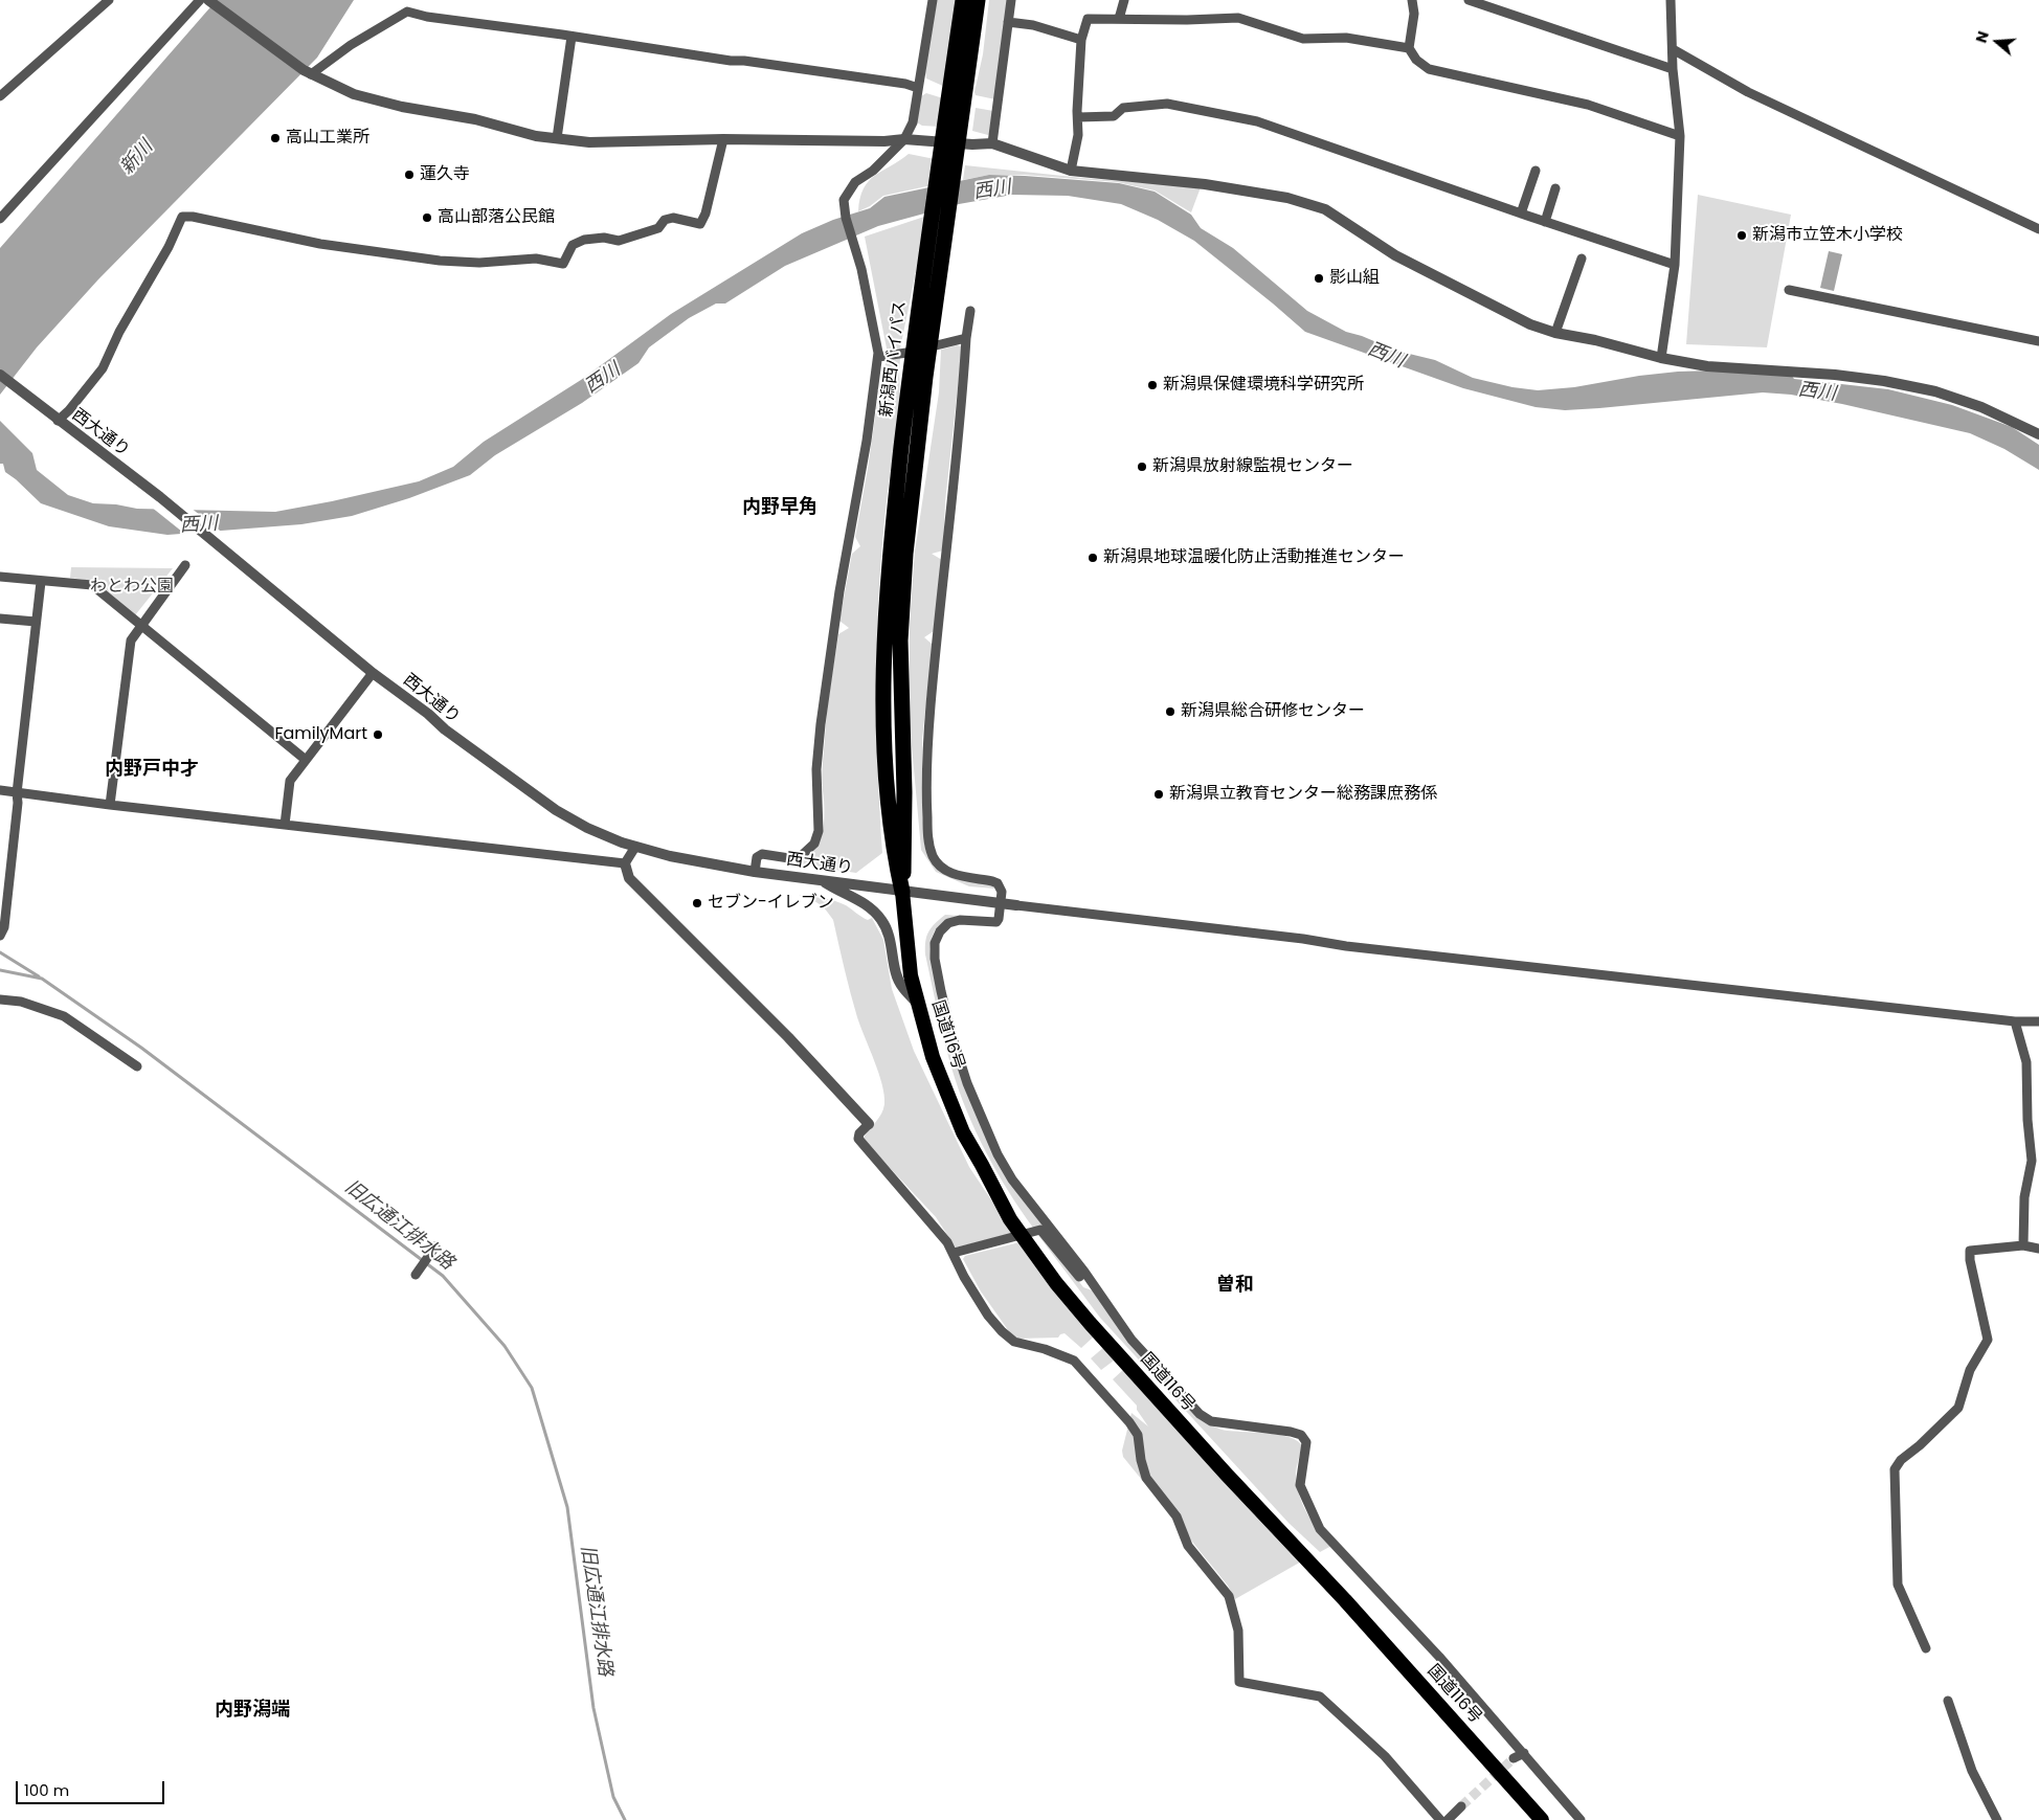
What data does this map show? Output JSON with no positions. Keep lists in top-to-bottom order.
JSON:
{
  "streets": {
    "highway": ["新潟西バイパス", "国道116号"],
    "street": ["西大通り"]
  },
  "crossings": [
    ["新潟西バイパス", "西大通り"],
    ["新潟西バイパス", "国道116号"],
    ["西大通り", "国道116号"]
  ],
  "districts": [
    "内野早角",
    "内野戸中才",
    "曽和",
    "内野潟端"
  ],
  "water": ["新川", "西川", "旧広通江排水路"],
  "parks": ["わとわ公園"],
  "places": [
    "高山工業所",
    "蓮久寺",
    "高山部落公民館",
    "新潟市立笠木小学校",
    "影山組",
    "新潟県保健環境科学研究所",
    "新潟県放射線監視センター",
    "新潟県地球温暖化防止活動推進センター",
    "新潟県総合研修センター",
    "FamilyMart",
    "新潟県立教育センター総務課庶務係",
    "セブン-イレブン"
  ],
  "scale_bar": "100 m",
  "north": "left"
}
